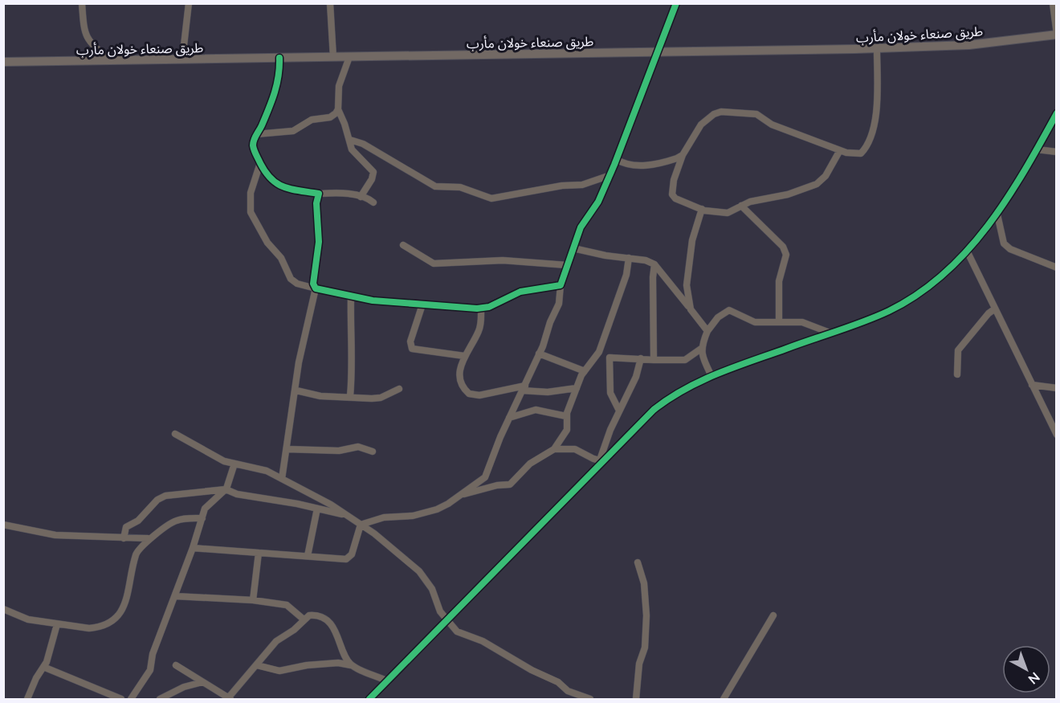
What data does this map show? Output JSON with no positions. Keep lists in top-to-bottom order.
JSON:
{
  "streets": {
    "main road": ["طريق صنعاء خولان مأرب"]
  },
  "north": "bottom right"
}
